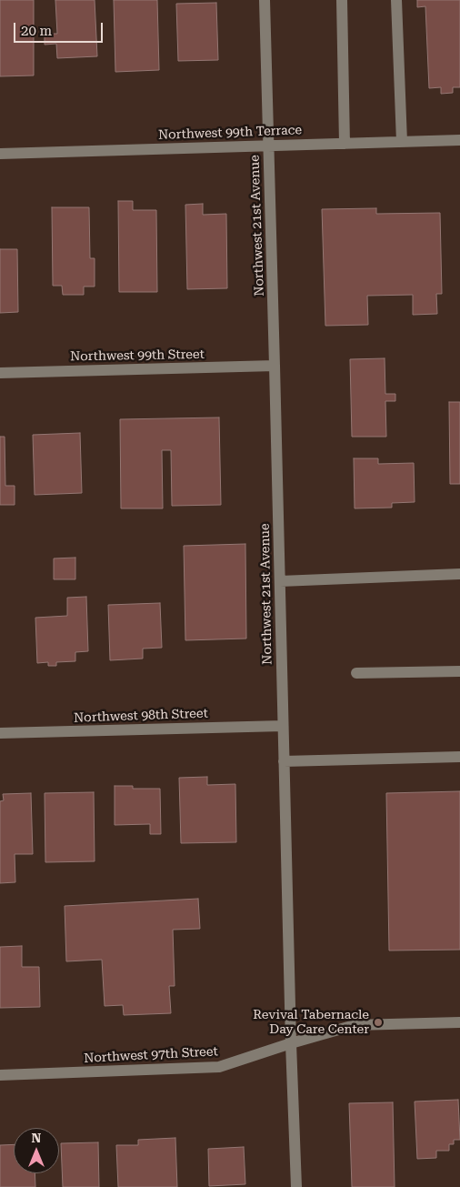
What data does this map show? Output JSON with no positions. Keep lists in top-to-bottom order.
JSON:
{
  "streets": {
    "street": [
      "Northwest 99th Terrace",
      "Northwest 21st Avenue",
      "Northwest 99th Street",
      "Northwest 98th Street",
      "Northwest 97th Street"
    ]
  },
  "crossings": [
    ["Northwest 99th Terrace", "Northwest 21st Avenue"],
    ["Northwest 21st Avenue", "Northwest 99th Street"],
    ["Northwest 21st Avenue", "Northwest 98th Street"],
    ["Northwest 21st Avenue", "Northwest 97th Street"]
  ],
  "places": ["Revival Tabernacle Day Care Center"],
  "scale_bar": "20 m",
  "north": "top"
}
